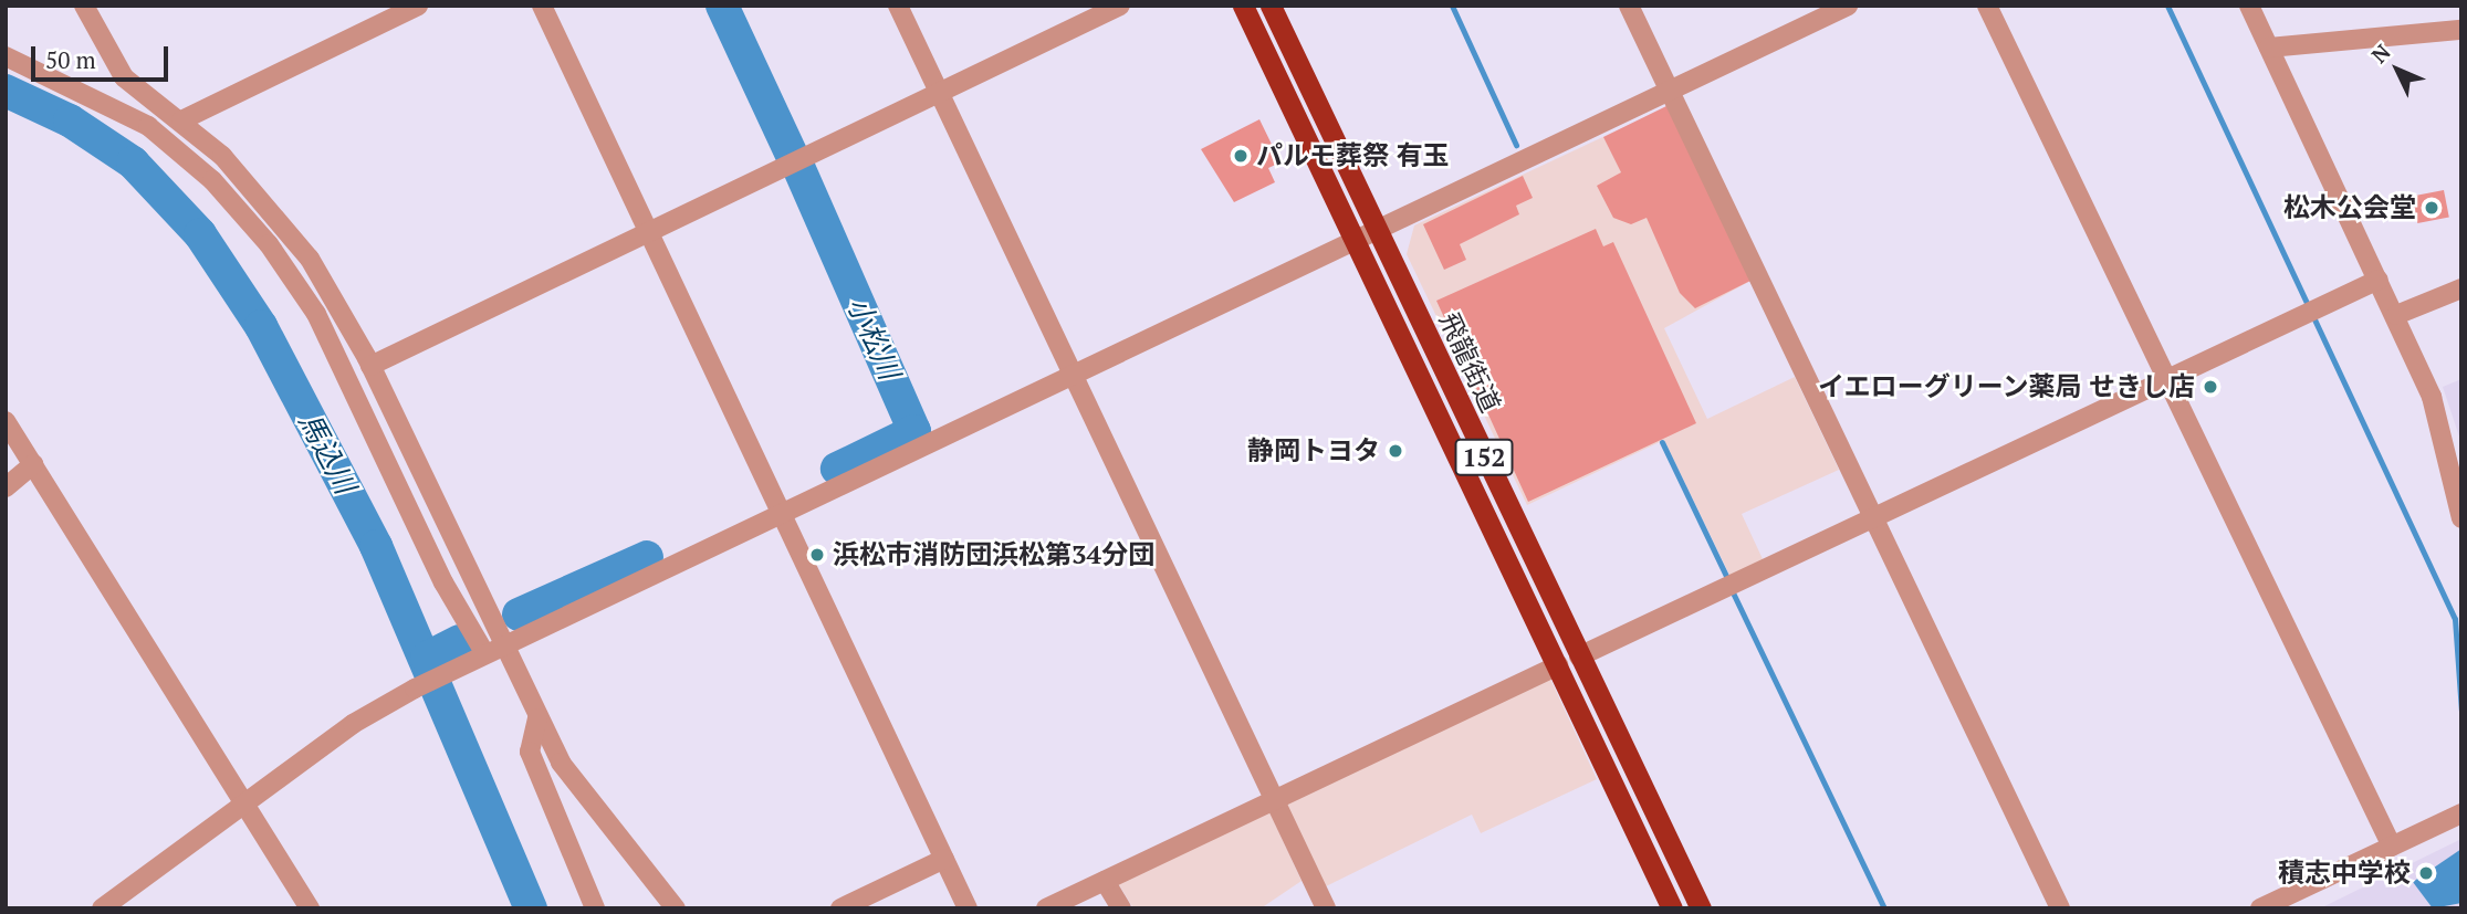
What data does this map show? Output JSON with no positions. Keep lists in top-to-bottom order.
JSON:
{
  "streets": {
    "highway": ["飛龍街道", "152"]
  },
  "water": ["小松川", "馬込川"],
  "places": [
    "パルモ葬祭 有玉",
    "松木公会堂",
    "イエローグリーン薬局 せきし店",
    "静岡トヨタ",
    "浜松市消防団浜松第34分団",
    "積志中学校"
  ],
  "scale_bar": "50 m",
  "north": "top left"
}
